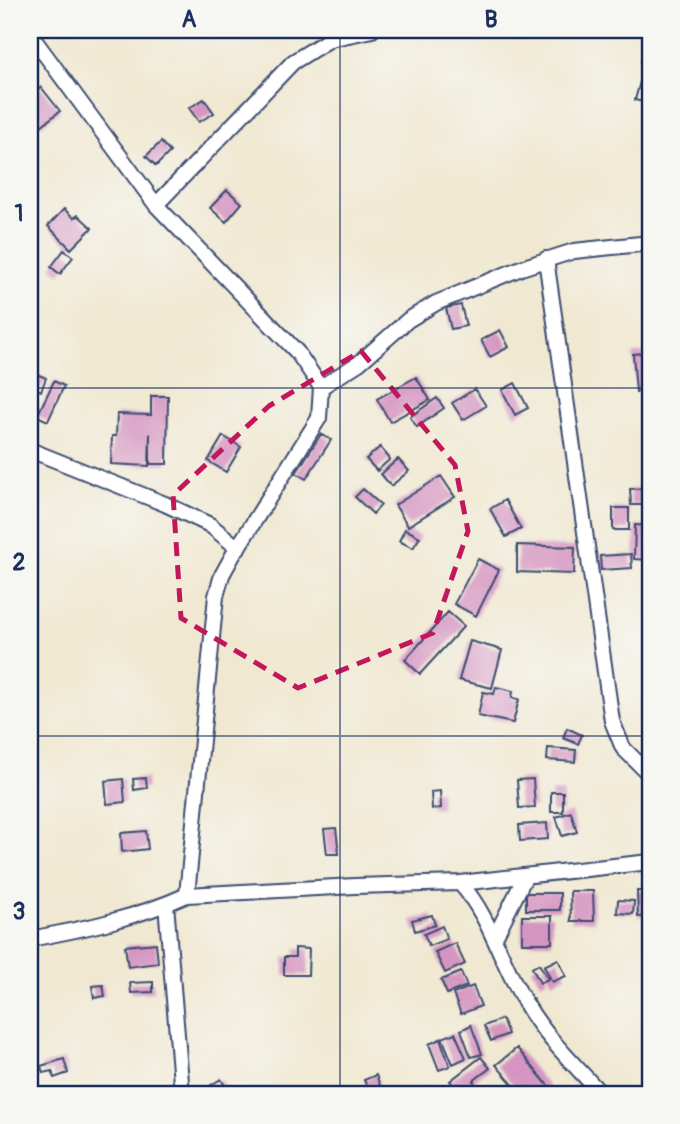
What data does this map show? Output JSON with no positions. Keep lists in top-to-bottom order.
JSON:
{
  "grid": {
    "columns": ["A", "B"],
    "rows": ["1", "2", "3"]
  }
}
